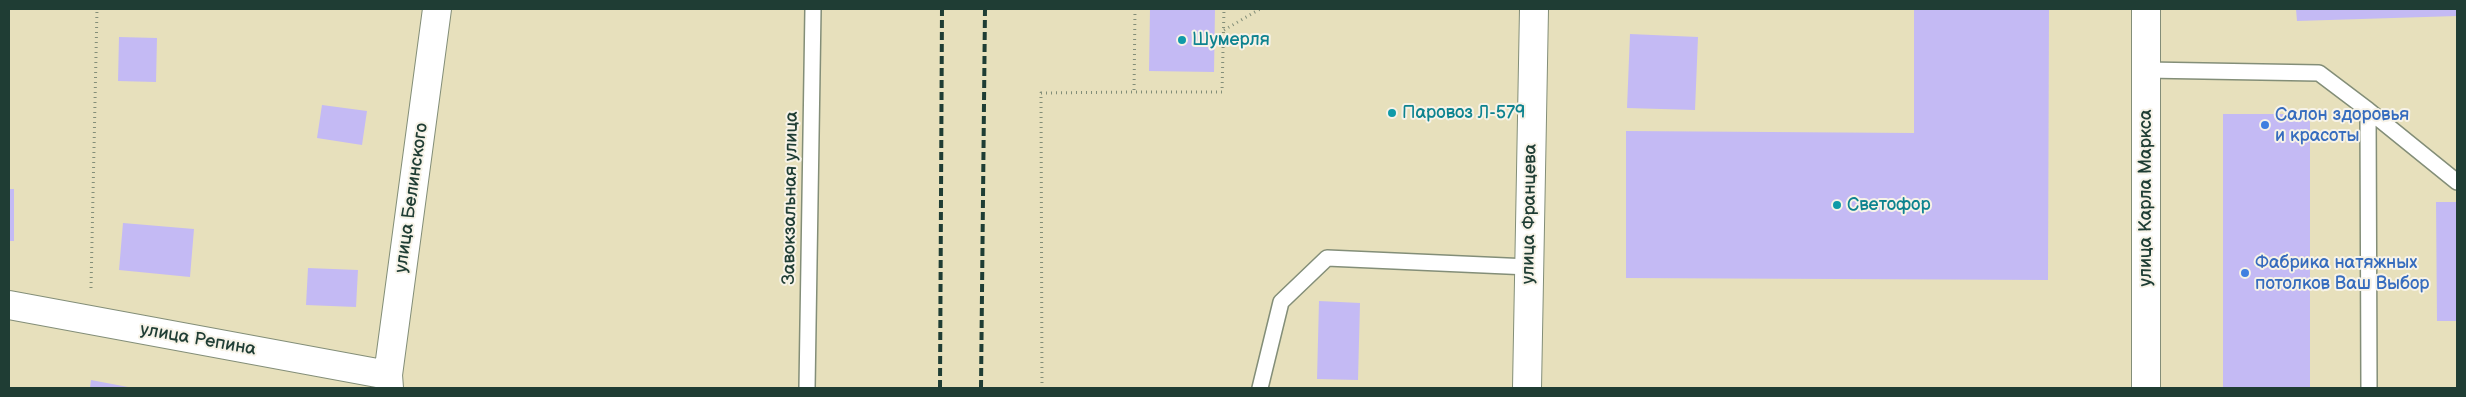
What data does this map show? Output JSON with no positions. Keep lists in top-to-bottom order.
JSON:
{
  "streets": {
    "street": [
      "улица Белинского",
      "улица Карла Маркса",
      "улица Францева",
      "улица Репина"
    ],
    "lane": ["Завокзальная улица"]
  },
  "crossings": [
    ["улица Белинского", "улица Репина"]
  ],
  "places": [
    "Шумерля",
    "Паровоз Л-579",
    "Салон здоровья и красоты",
    "Светофор",
    "Фабрика натяжных потолков Ваш Выбор"
  ]
}
